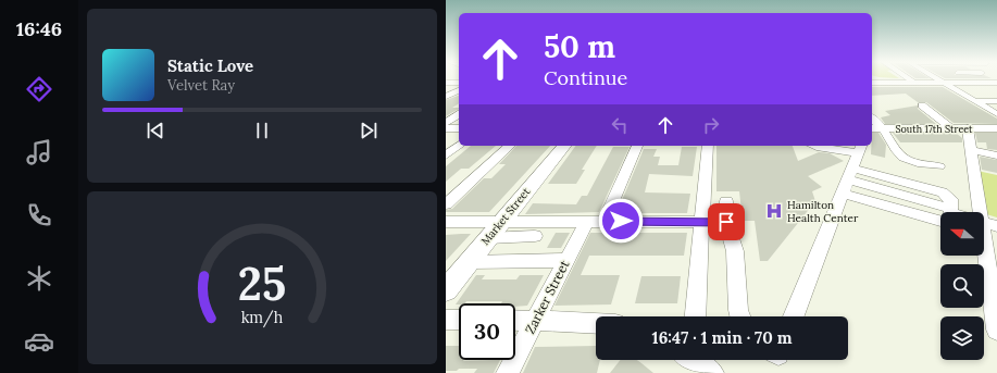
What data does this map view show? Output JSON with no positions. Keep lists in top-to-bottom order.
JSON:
{
  "streets": {
    "main road": ["South 17th Street", "Market Street"],
    "street": ["Zarker Street"]
  },
  "places": {
    "hospital": ["Hamilton Health Center"]
  },
  "north": "left",
  "page": {
    "tabs": "16:46",
    "turn": ["50 m", "Continue"],
    "song": ["Static Love", "Velvet Ray"],
    "limit": "30",
    "trip": "16:47 · 1 min · 70 m",
    "gauge": ["25", "km/h"]
  }
}
